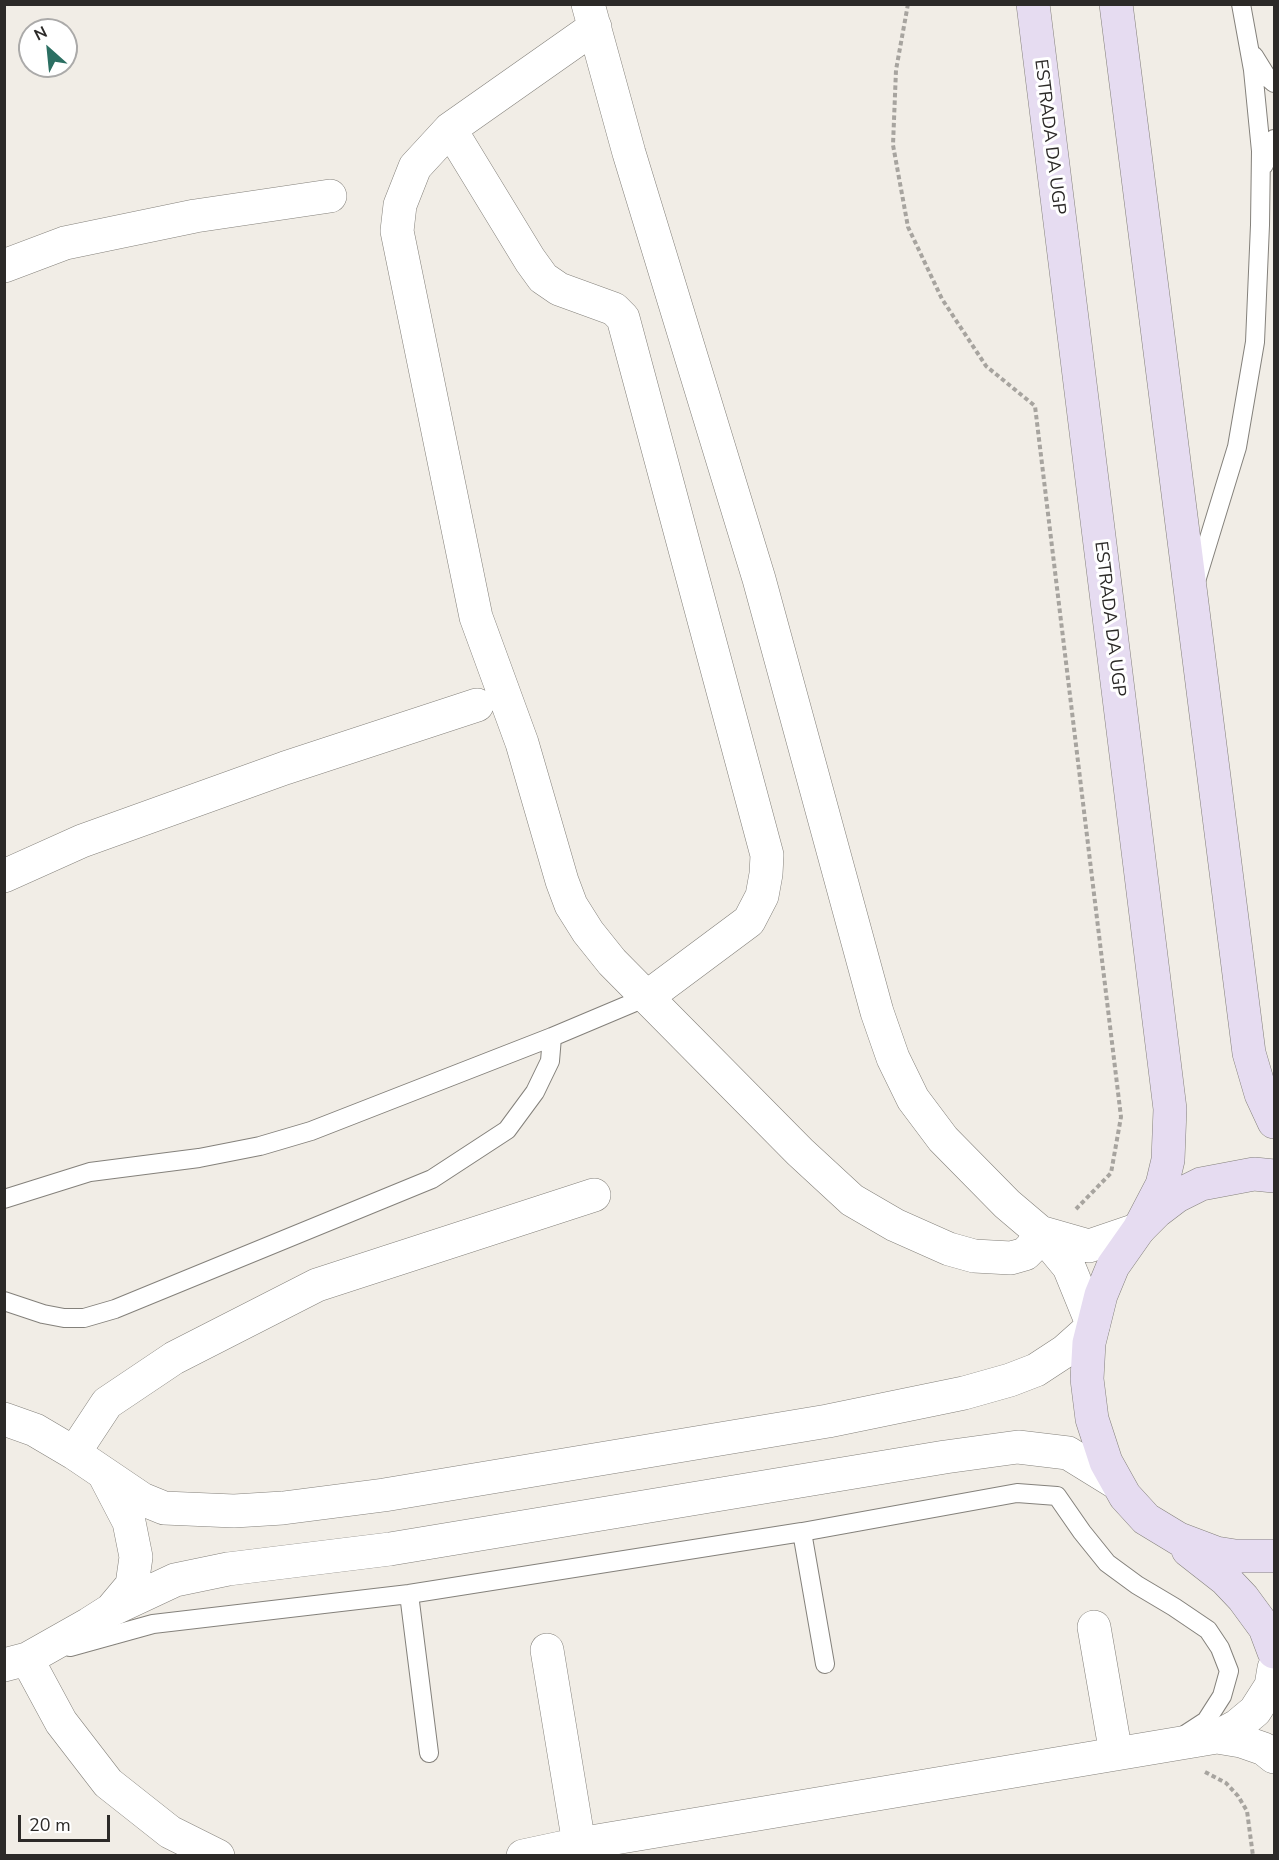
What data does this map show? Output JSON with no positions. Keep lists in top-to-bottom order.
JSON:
{
  "streets": {
    "main road": ["ESTRADA DA UGP"]
  },
  "scale_bar": "20 m",
  "north": "top left"
}
